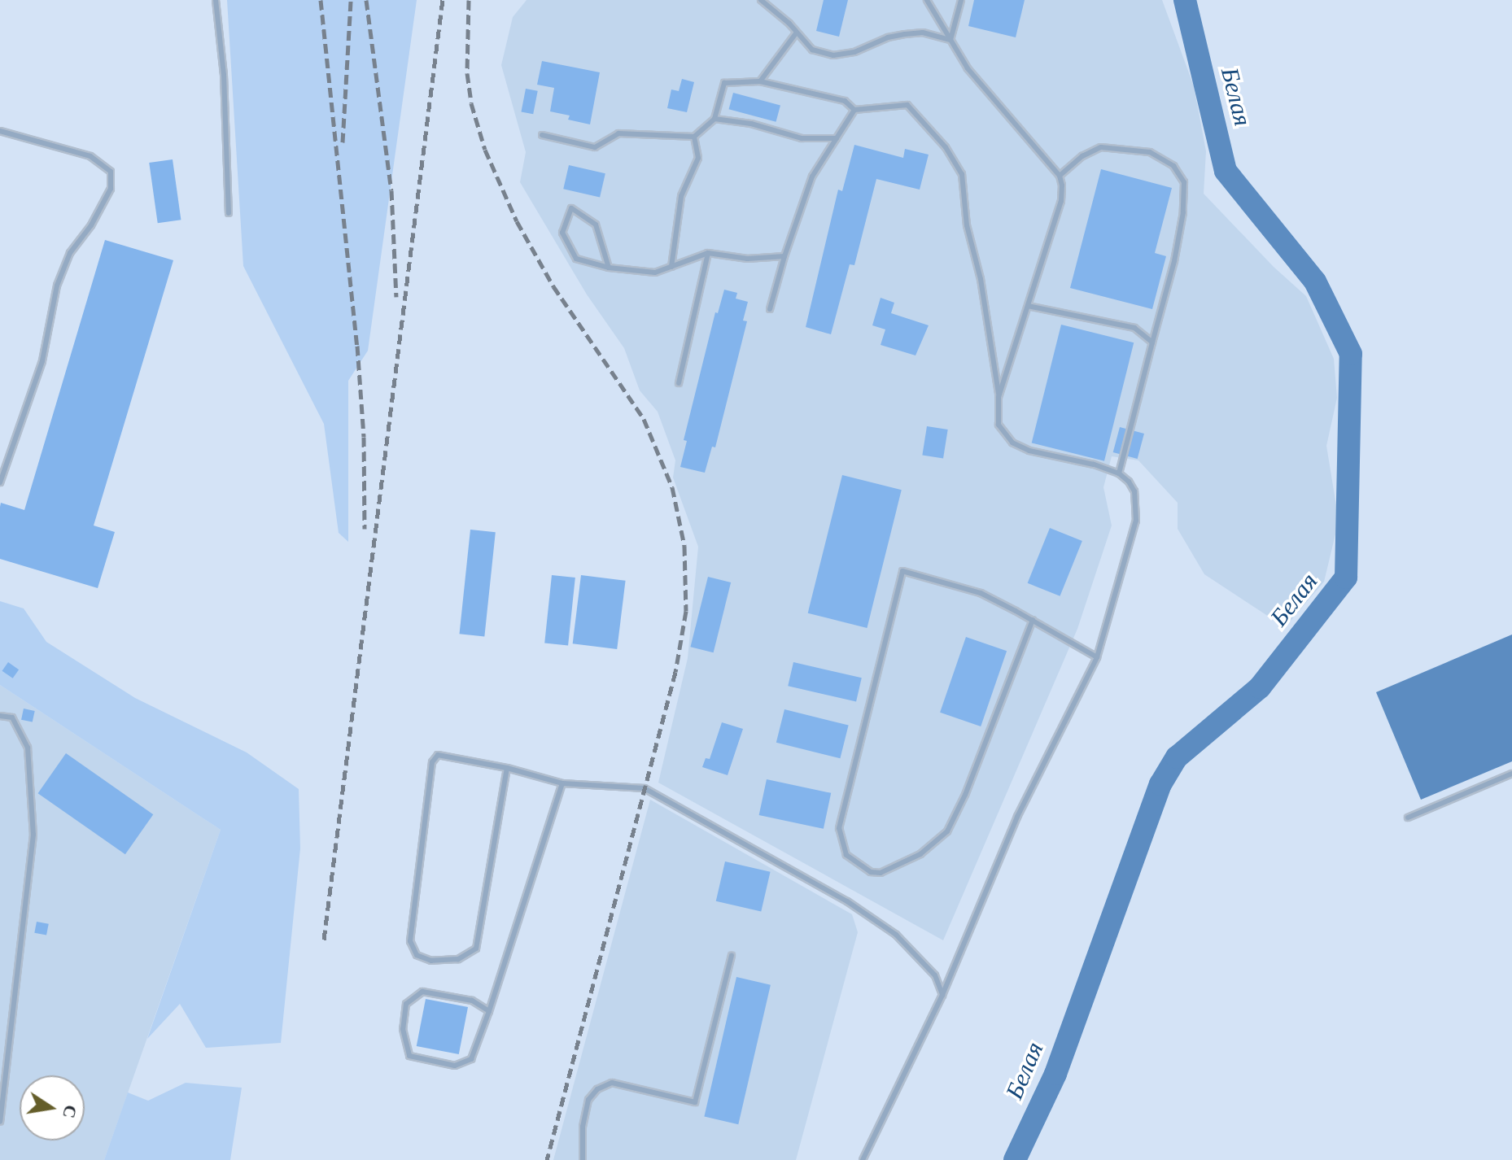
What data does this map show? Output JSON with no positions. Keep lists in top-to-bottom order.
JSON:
{
  "water": ["Белая"],
  "north": "right"
}
